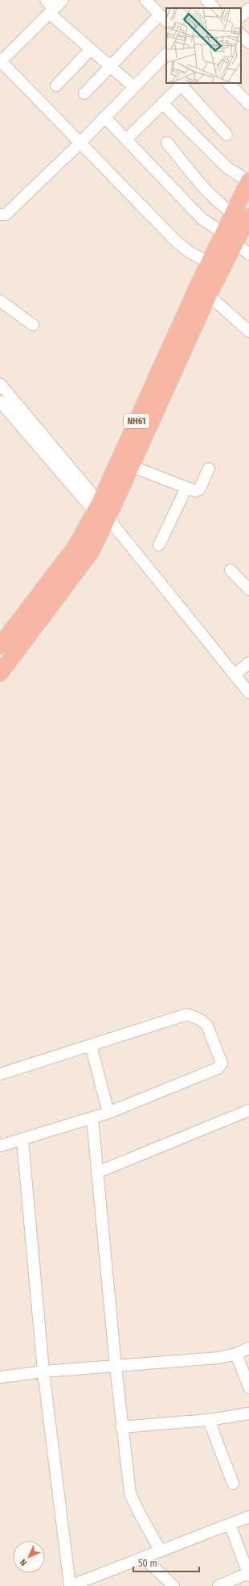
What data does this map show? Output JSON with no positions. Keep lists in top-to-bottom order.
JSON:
{
  "streets": {
    "highway": ["NH61"]
  },
  "scale_bar": "50 m",
  "north": "bottom left"
}
